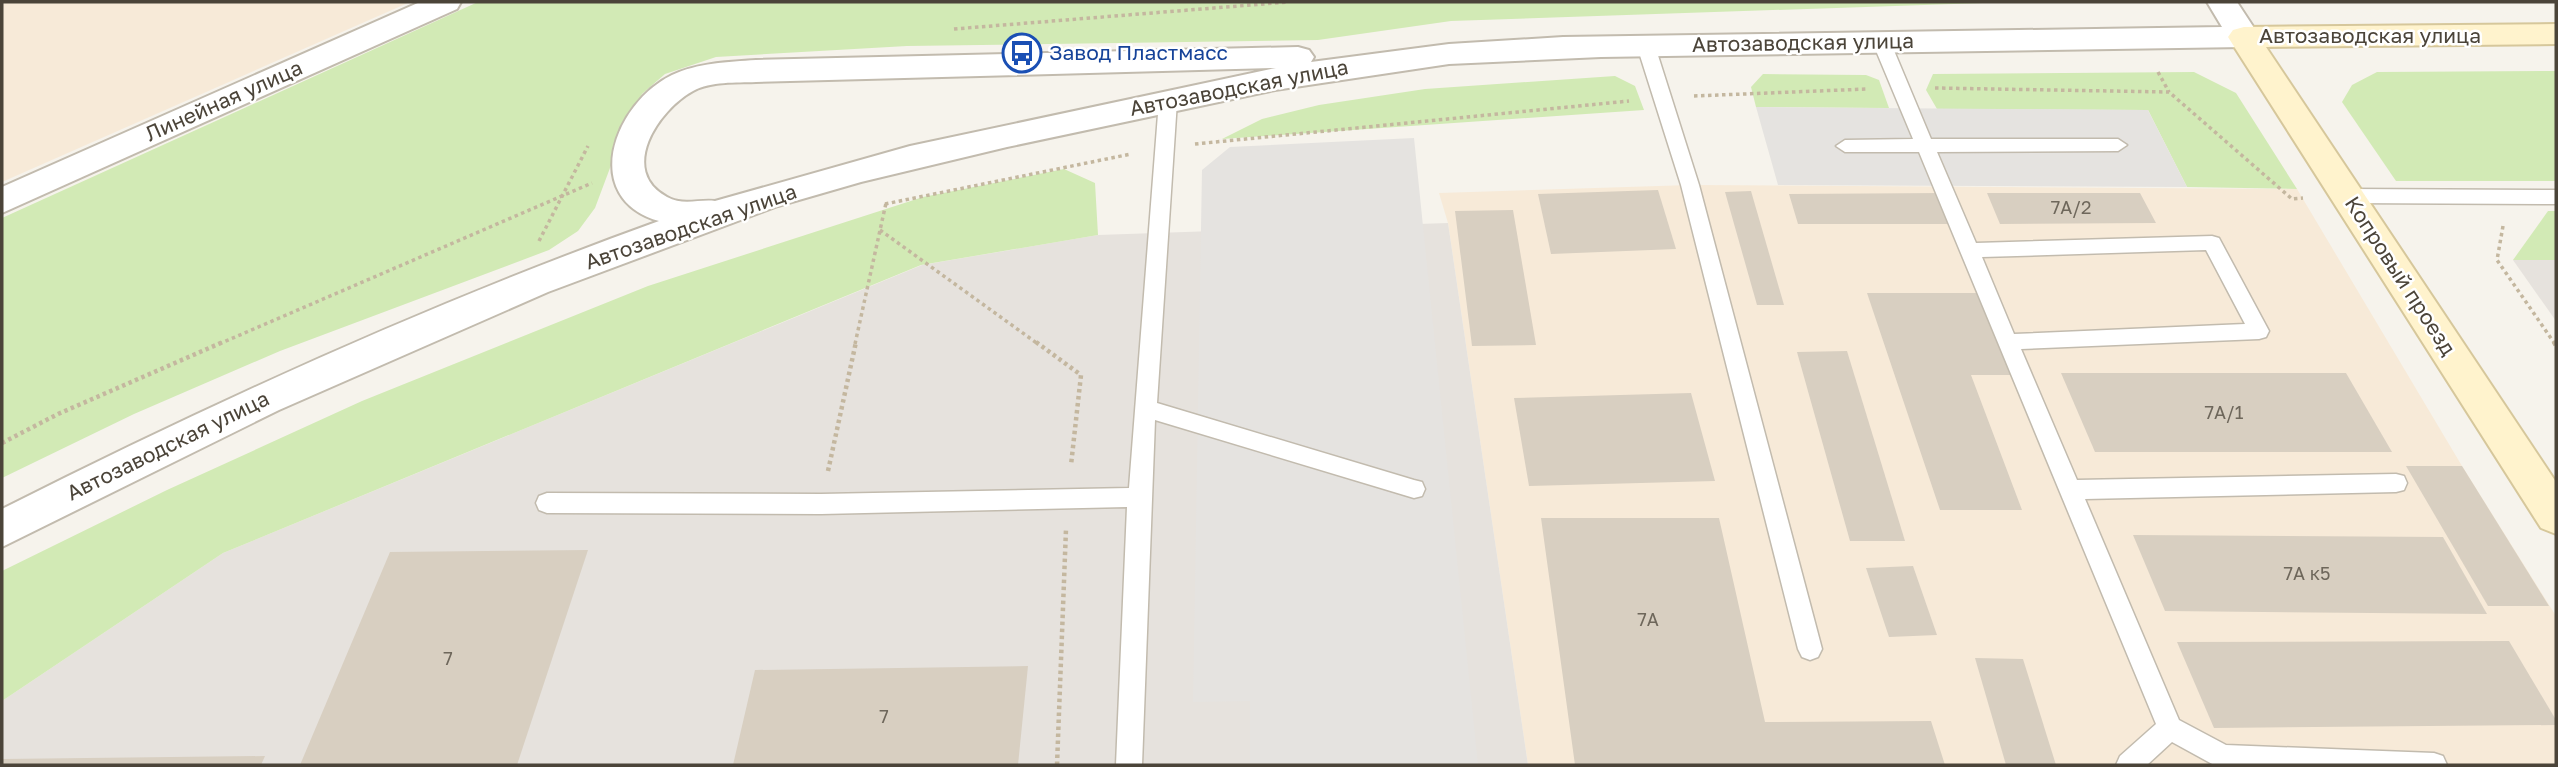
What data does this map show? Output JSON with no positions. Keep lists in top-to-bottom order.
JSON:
{
  "streets": {
    "main road": ["Автозаводская улица", "Копровый проезд"],
    "street": ["Линейная улица"]
  },
  "crossings": [
    ["Автозаводская улица", "Копровый проезд"]
  ],
  "places": {
    "bus stop": ["Завод Пластмасс"]
  },
  "house_numbers": [
    "7А/2",
    "7А/1",
    "7А к5",
    "7А",
    "7",
    "7"
  ]
}
